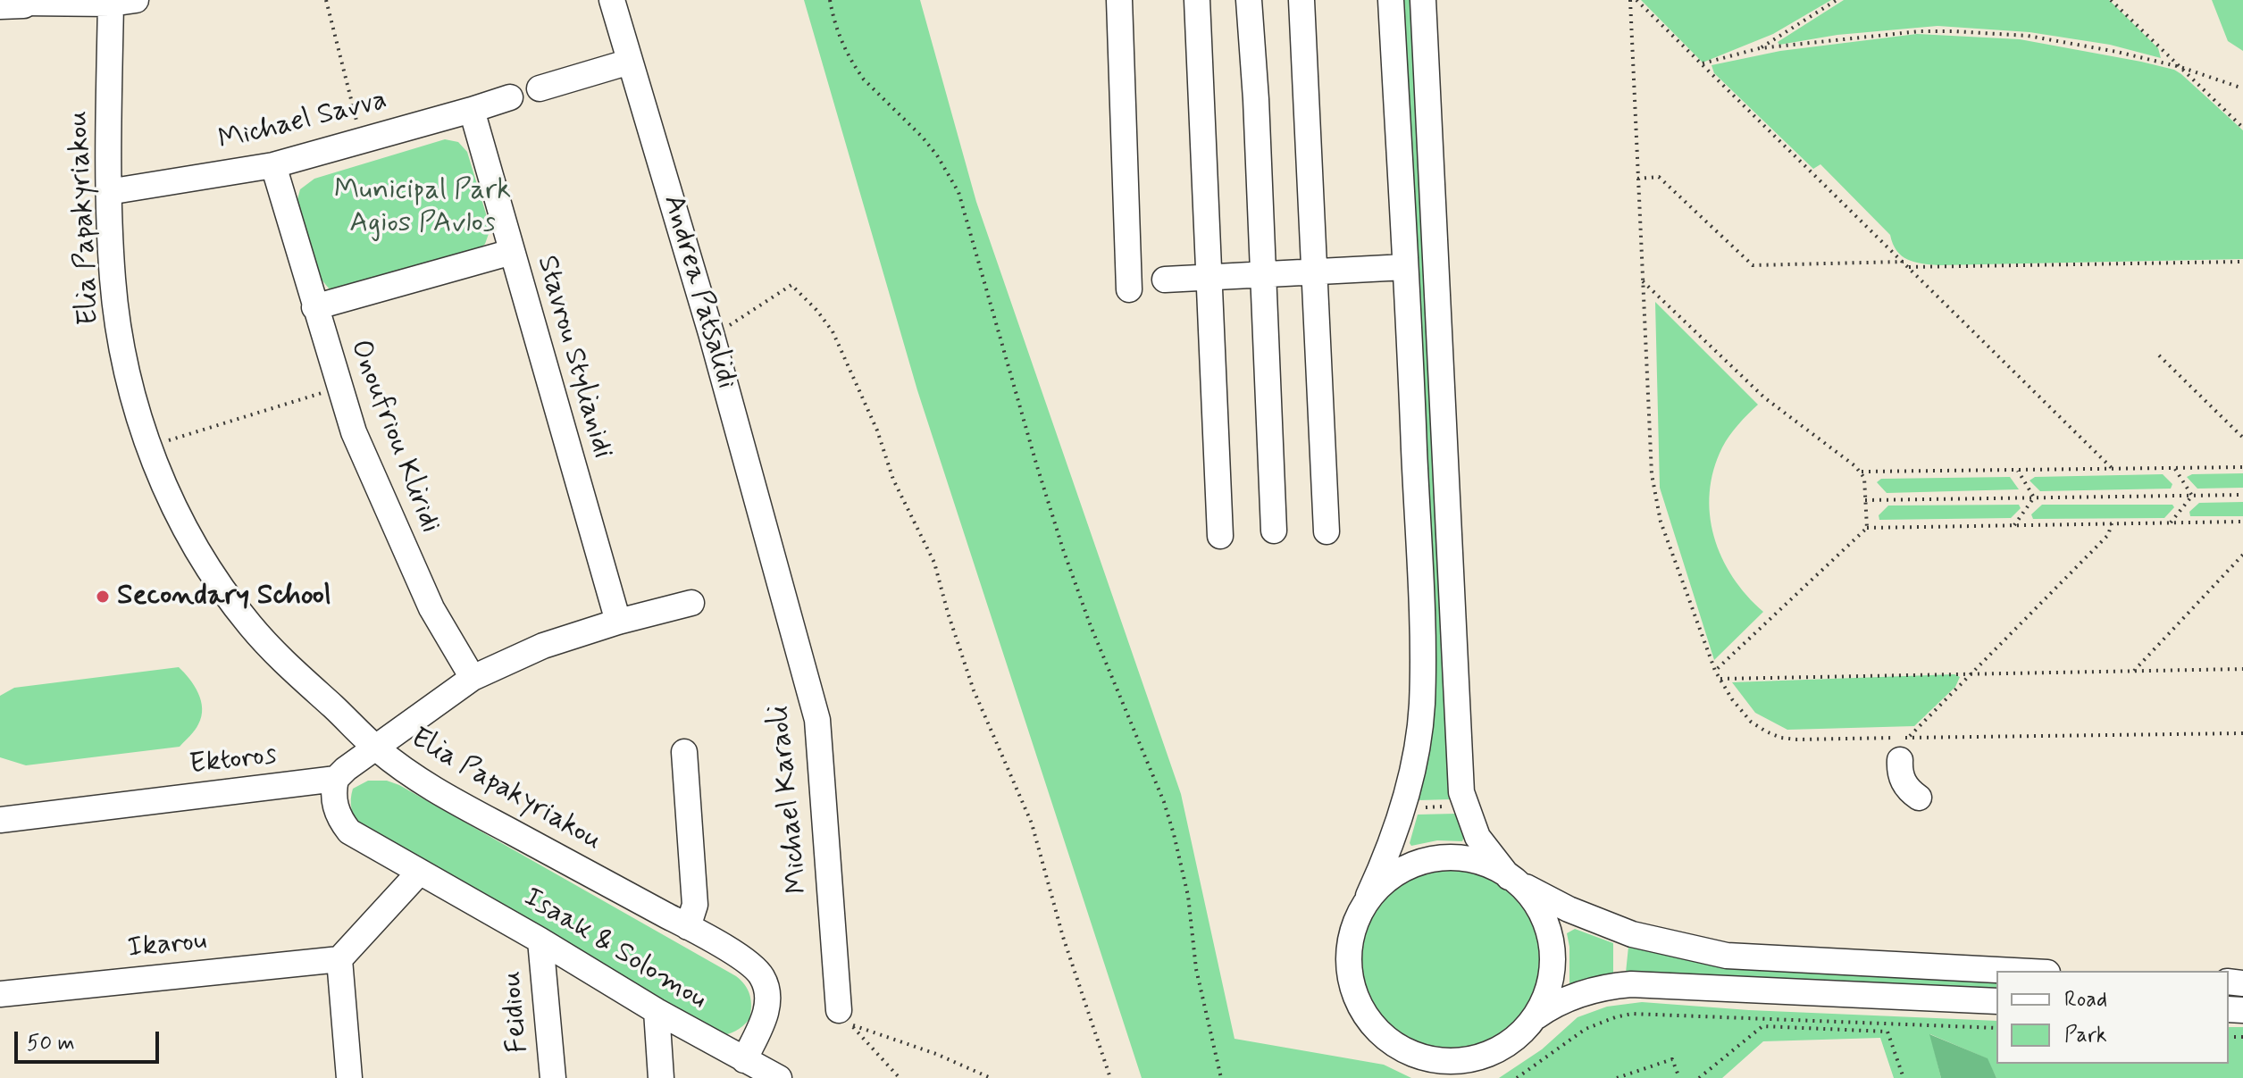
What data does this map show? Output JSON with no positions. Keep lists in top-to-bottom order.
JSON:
{
  "streets": {
    "street": [
      "Michael Savva",
      "Elia Papakyriakou",
      "Andrea Patsalidi",
      "Stavrou Stylianidi",
      "Onoufriou Kliridi",
      "Ektoros",
      "Michael Karaoli",
      "Ikarou",
      "Isaak & Solomou",
      "Feidiou"
    ]
  },
  "crossings": [
    ["Michael Savva", "Elia Papakyriakou"],
    ["Michael Savva", "Stavrou Stylianidi"],
    ["Michael Savva", "Onoufriou Kliridi"],
    ["Elia Papakyriakou", "Isaak & Solomou"],
    ["Andrea Patsalidi", "Michael Karaoli"],
    ["Isaak & Solomou", "Feidiou"]
  ],
  "parks": ["Municipal Park Agios PAvlos"],
  "places": ["Secondary School"],
  "legend": ["Road", "Park"],
  "scale_bar": "50 m"
}
